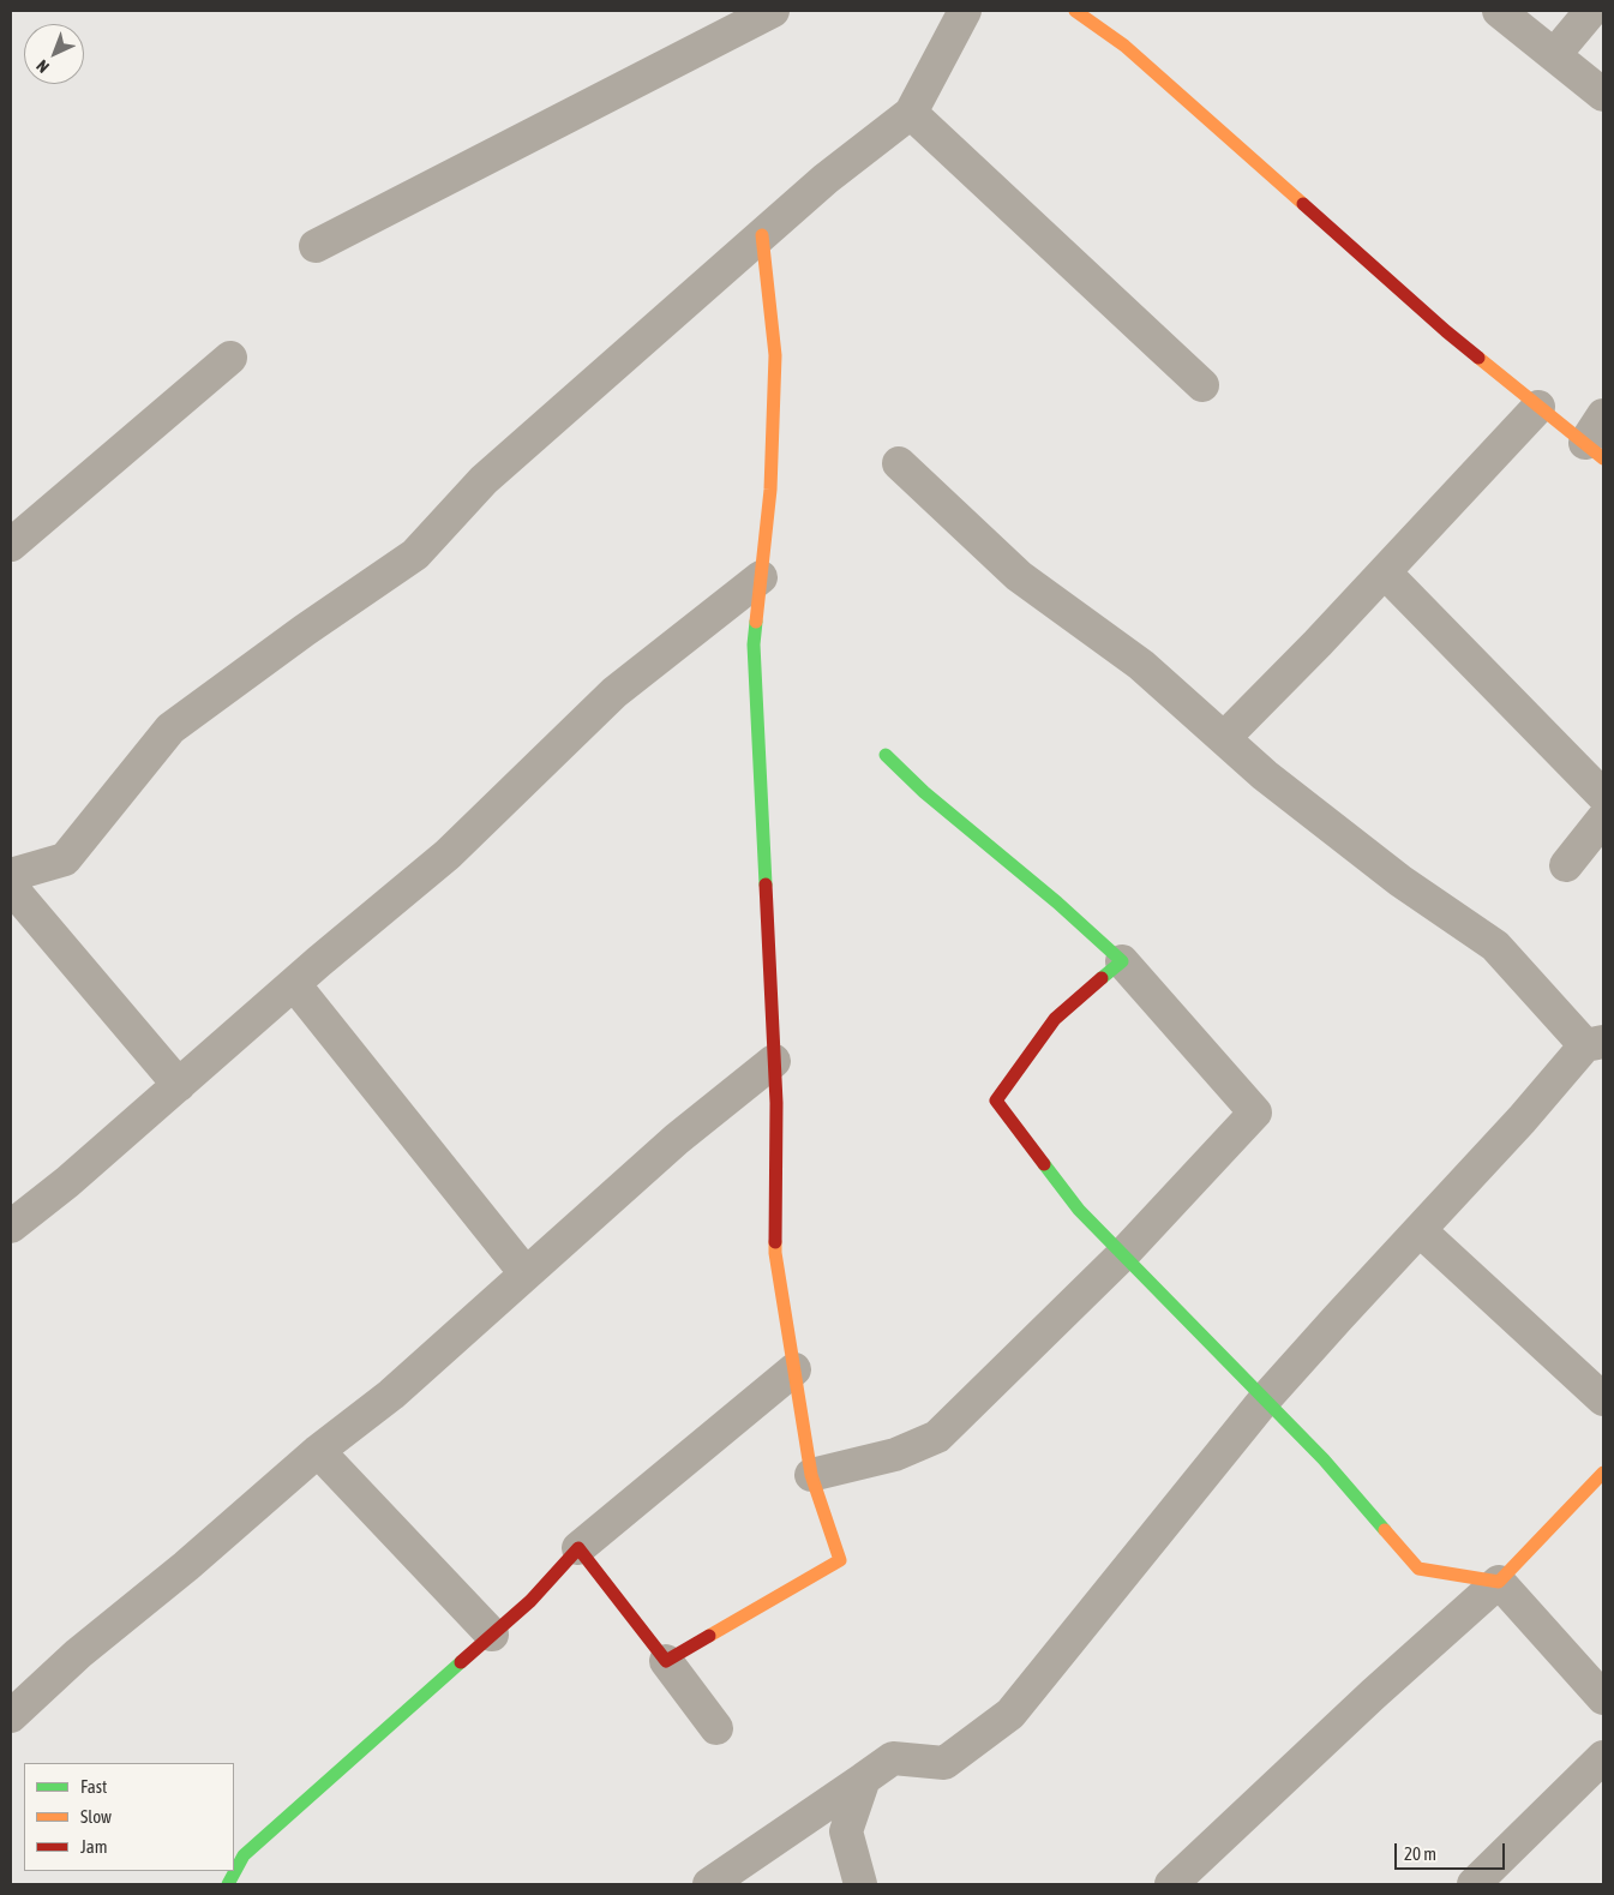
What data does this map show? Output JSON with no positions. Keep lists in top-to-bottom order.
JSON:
{
  "legend": ["Fast", "Slow", "Jam"],
  "scale_bar": "20 m",
  "north": "bottom left"
}
